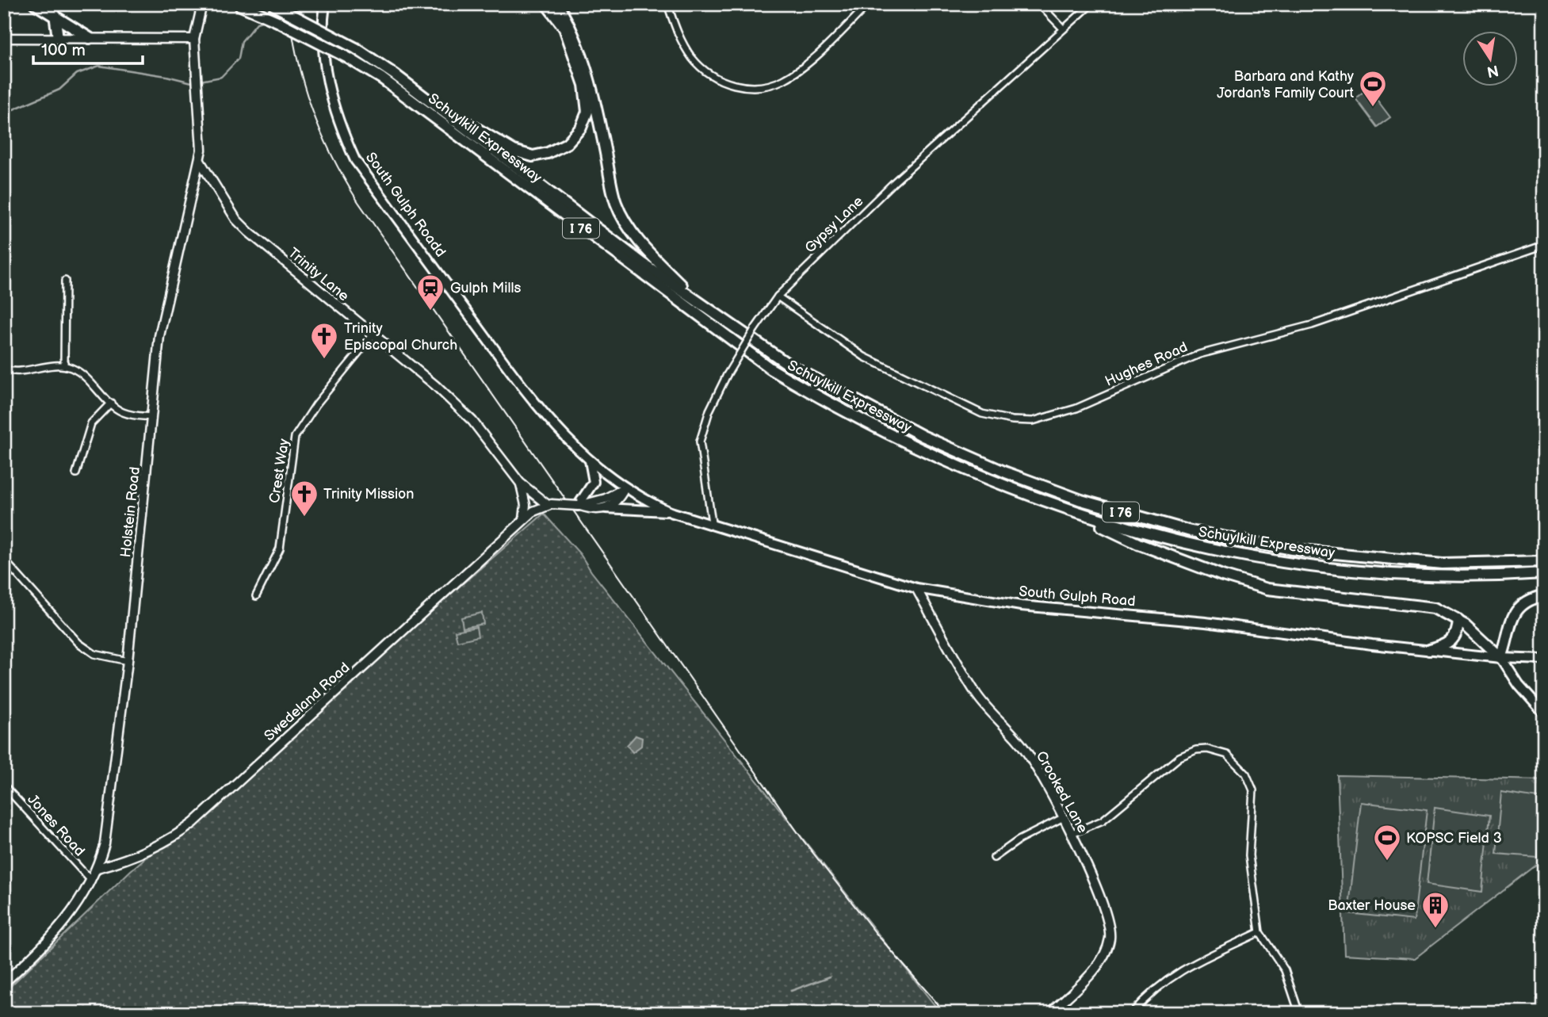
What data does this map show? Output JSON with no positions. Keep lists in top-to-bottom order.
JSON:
{
  "streets": {
    "highway": ["Schuylkill Expressway", "I 76"],
    "main road": [
      "South Gulph Roadd",
      "Trinity Lane",
      "Holstein Road",
      "South Gulph Road",
      "Swedeland Road",
      "Crooked Lane"
    ],
    "street": [
      "Gypsy Lane",
      "Hughes Road",
      "Crest Way",
      "Jones Road"
    ]
  },
  "crossings": [
    ["South Gulph Roadd", "South Gulph Road"],
    ["Gypsy Lane", "Hughes Road"],
    ["Gypsy Lane", "South Gulph Road"],
    ["Trinity Lane", "Crest Way"],
    ["Trinity Lane", "Holstein Road"],
    ["Trinity Lane", "Swedeland Road"],
    ["Holstein Road", "Swedeland Road"],
    ["South Gulph Road", "Crooked Lane"]
  ],
  "places": {
    "sports": ["Barbara and Kathy Jordan's Family Court", "KOPSC Field 3"],
    "station": ["Gulph Mills"],
    "church": ["Trinity Episcopal Church", "Trinity Mission"],
    "building": ["Baxter House"]
  },
  "scale_bar": "100 m",
  "north": "bottom"
}
